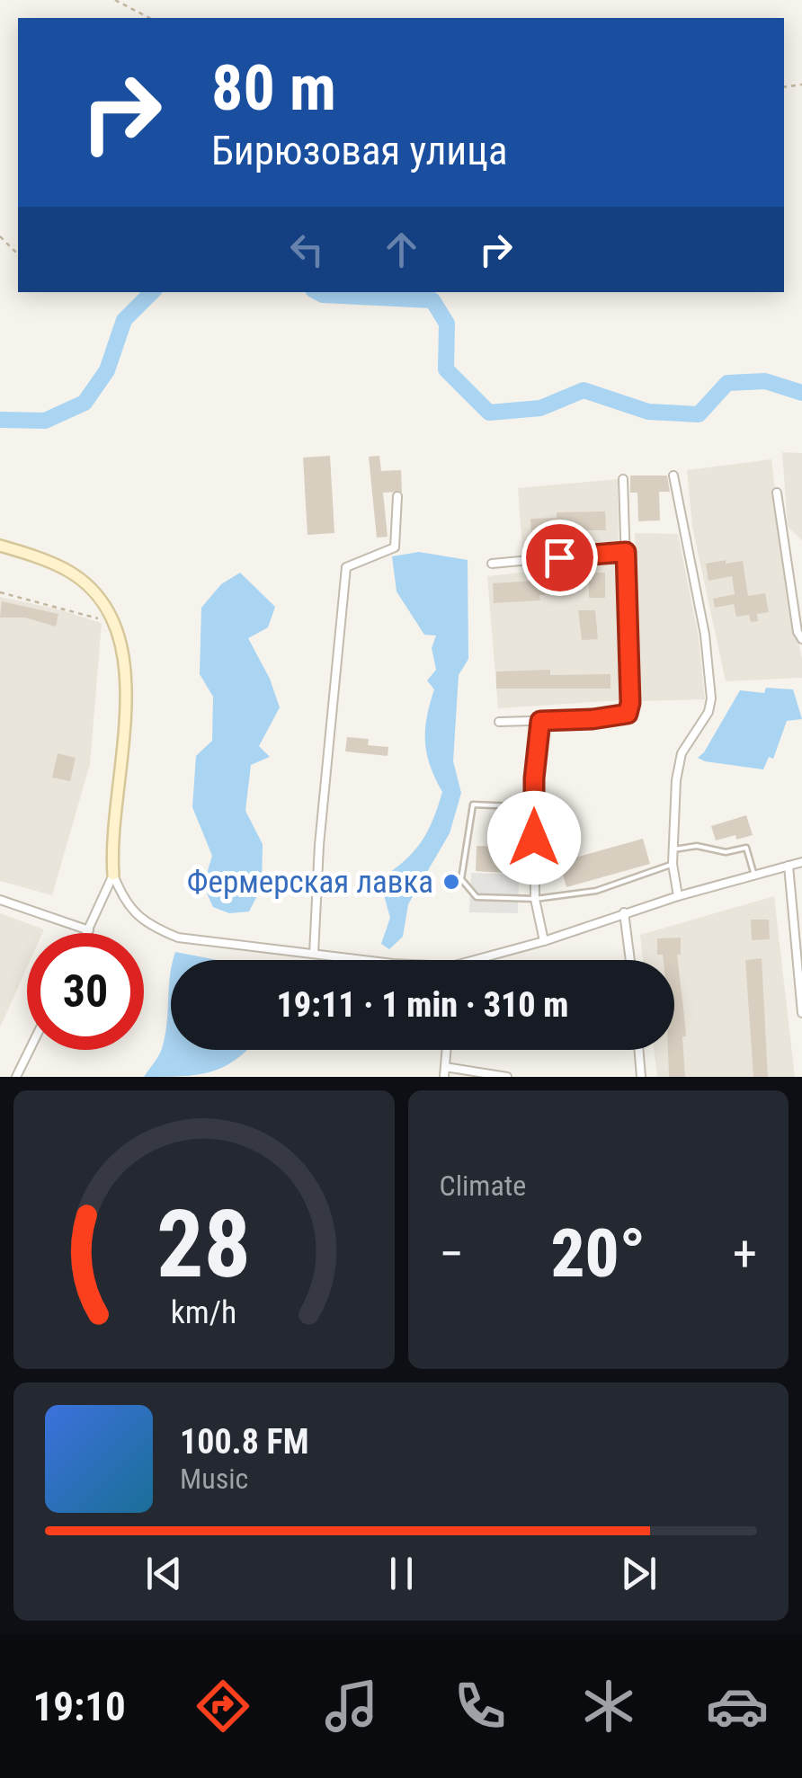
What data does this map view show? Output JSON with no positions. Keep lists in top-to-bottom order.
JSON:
{
  "places": ["Фермерская лавка"],
  "page": {
    "turn": ["80 m", "Бирюзовая улица"],
    "limit": "30",
    "trip": "19:11 · 1 min · 310 m",
    "tile": "Climate",
    "heat": ["−", "20°", "+"],
    "song": ["100.8 FM", "Music"],
    "tabs": "19:10",
    "gauge": ["28", "km/h"]
  }
}
